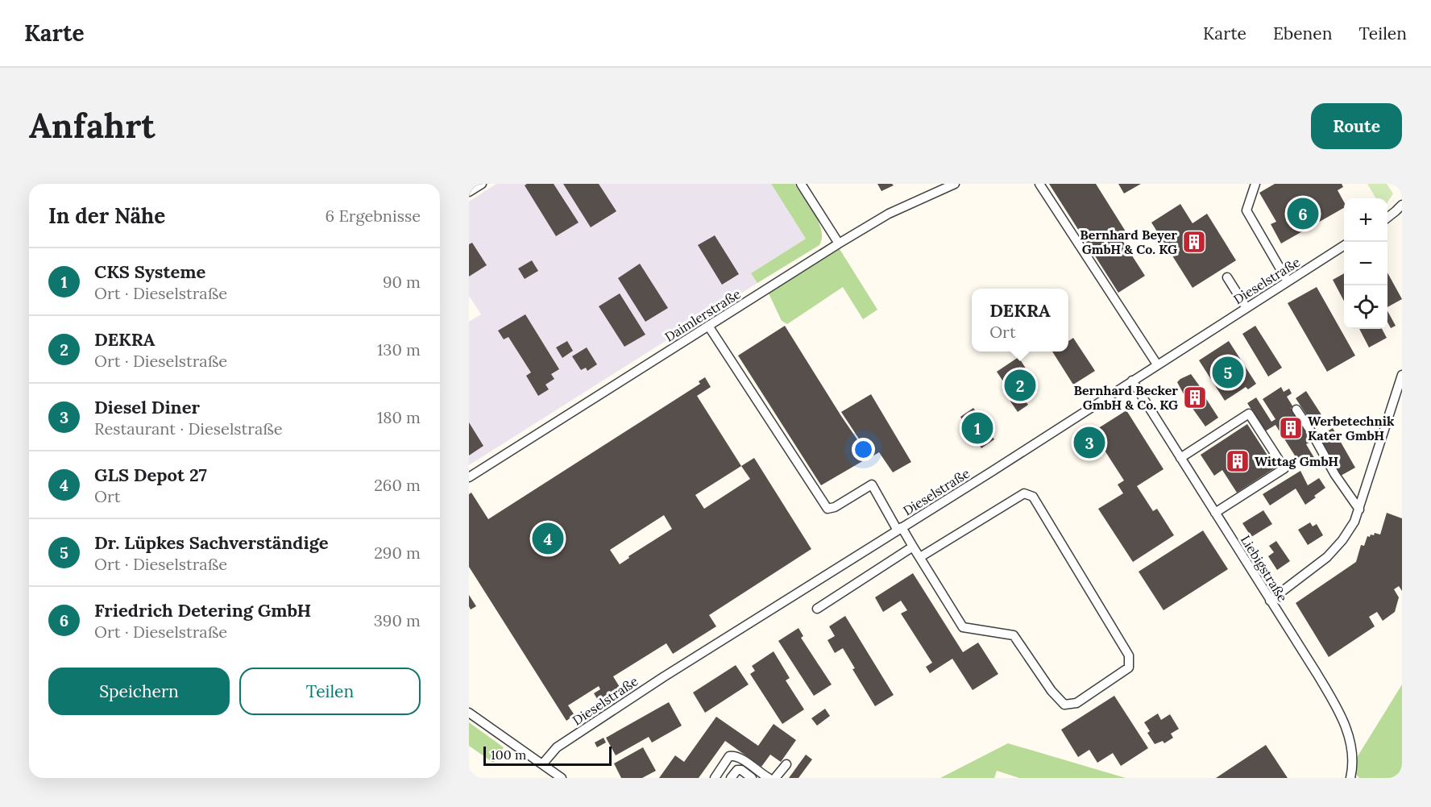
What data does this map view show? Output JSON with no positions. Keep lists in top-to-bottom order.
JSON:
{
  "streets": {
    "street": ["Dieselstraße", "Daimlerstraße", "Liebigstraße"]
  },
  "crossings": [
    ["Dieselstraße", "Liebigstraße"]
  ],
  "places": {
    "building": [
      "Bernhard Beyer GmbH & Co. KG",
      "Bernhard Becker GmbH & Co. KG",
      "Werbetechnik Kater GmbH",
      "Wittag GmbH"
    ]
  },
  "scale_bar": "100 m",
  "page": {
    "header": "Karte",
    "nav": ["Karte", "Ebenen", "Teilen"],
    "buttons": [
      "Route",
      ["Speichern", "Teilen"]
    ],
    "title": "Anfahrt",
    "heading": ["In der Nähe", "6 Ergebnisse"],
    "pins": [
      "6",
      "5",
      "2",
      "1",
      "3",
      "4"
    ],
    "map_buttons": ["+", "−"],
    "list": [
      {
        "mark": "1",
        "name": "CKS Systeme",
        "note": "Ort · Dieselstraße",
        "value": "90 m"
      },
      {
        "mark": "2",
        "name": "DEKRA",
        "note": "Ort · Dieselstraße",
        "value": "130 m"
      },
      {
        "mark": "3",
        "name": "Diesel Diner",
        "note": "Restaurant · Dieselstraße",
        "value": "180 m"
      },
      {
        "mark": "4",
        "name": "GLS Depot 27",
        "note": "Ort",
        "value": "260 m"
      },
      {
        "mark": "5",
        "name": "Dr. Lüpkes Sachverständige",
        "note": "Ort · Dieselstraße",
        "value": "290 m"
      },
      {
        "mark": "6",
        "name": "Friedrich Detering GmbH",
        "note": "Ort · Dieselstraße",
        "value": "390 m"
      }
    ],
    "popup": ["DEKRA", "Ort"],
    "scale": "100 m"
  }
}
